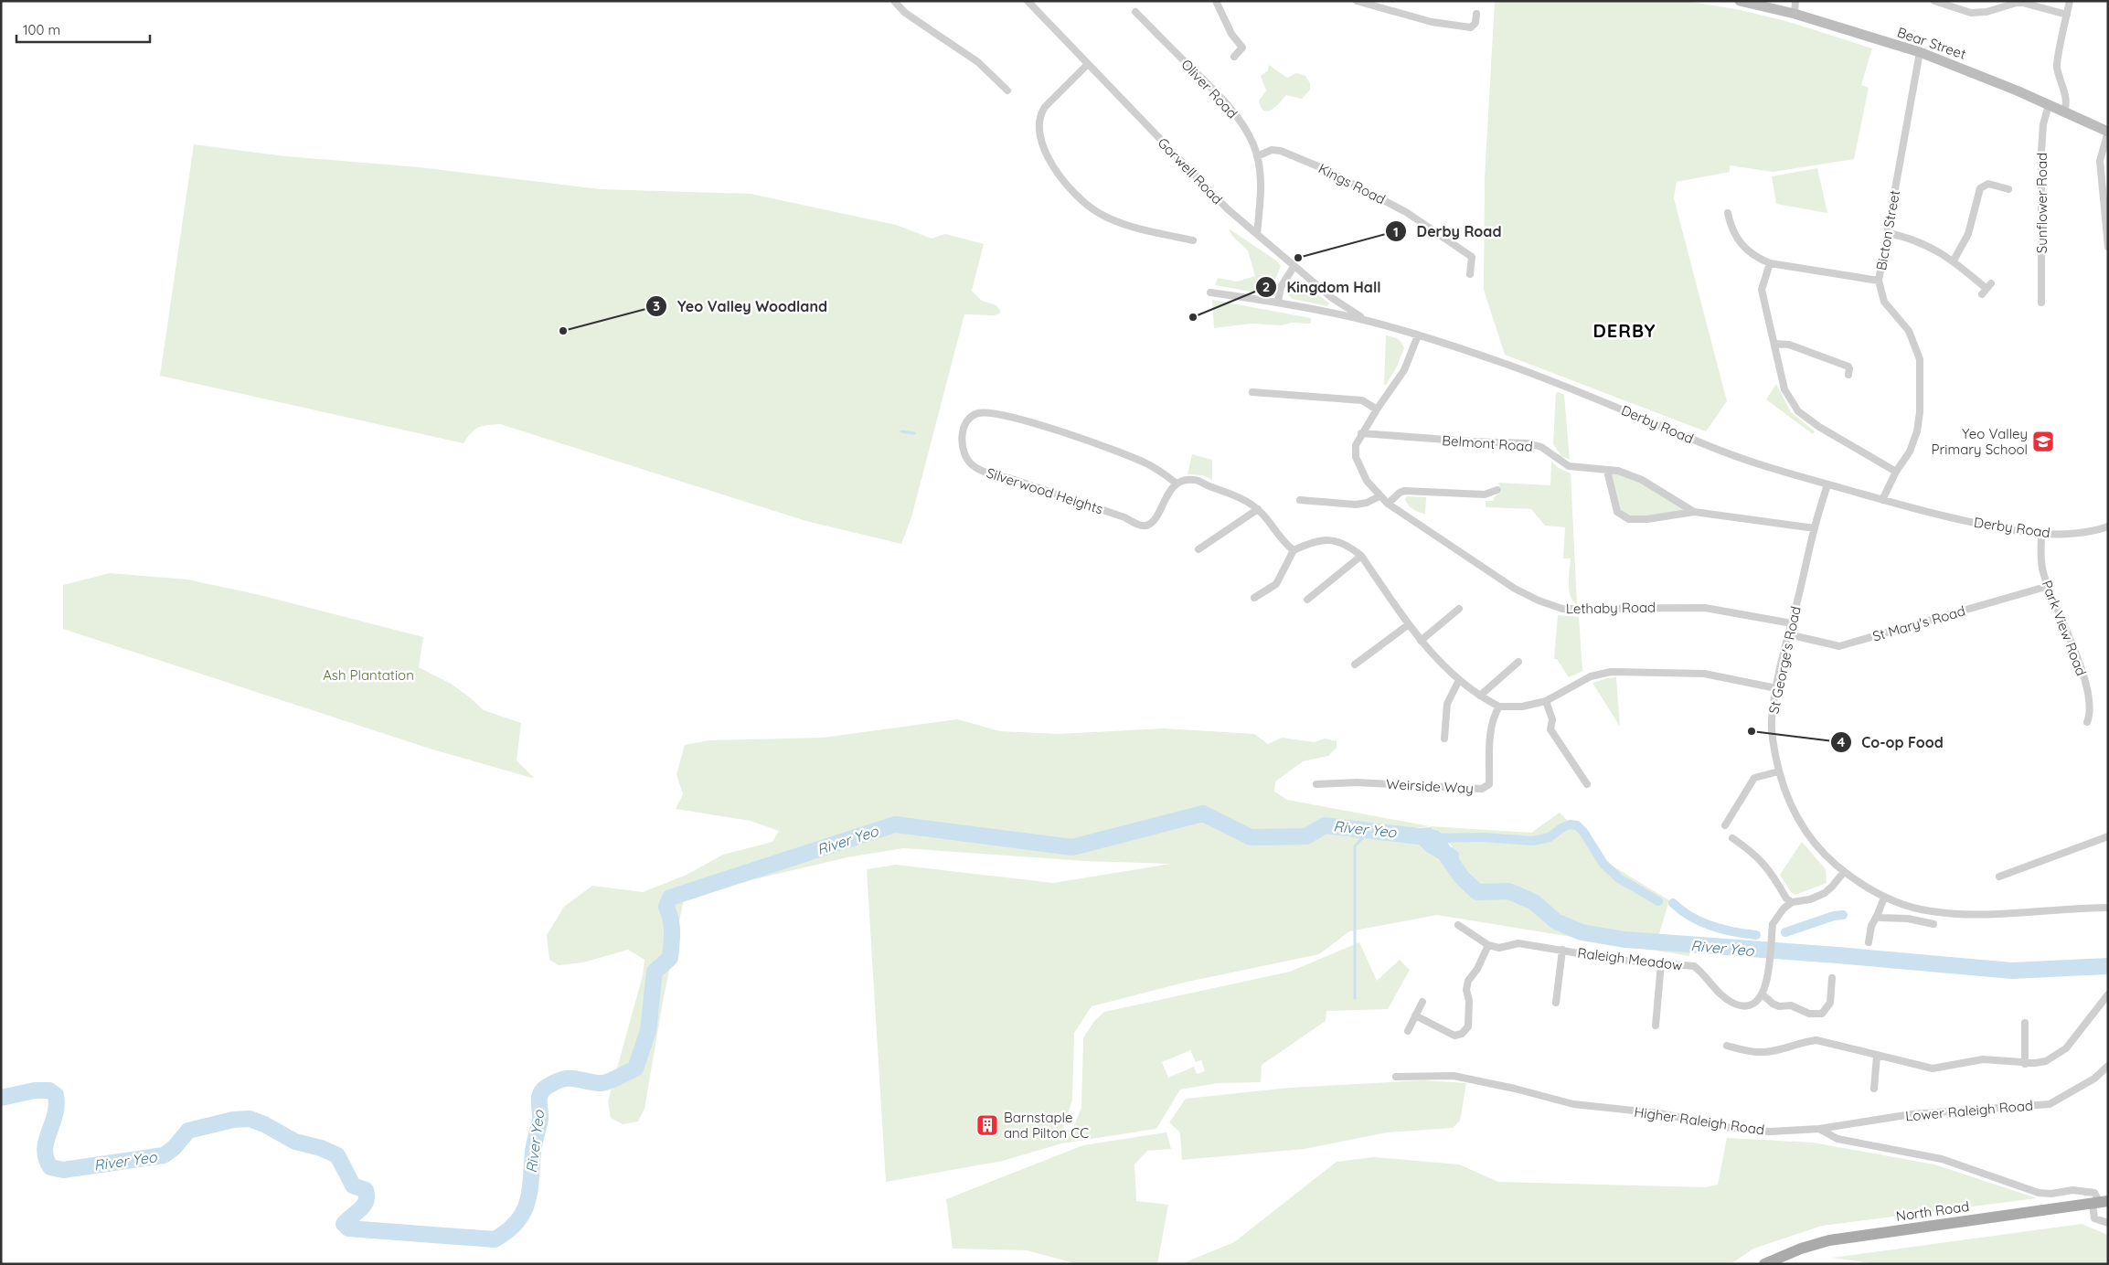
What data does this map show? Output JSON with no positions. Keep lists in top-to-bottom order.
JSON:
{
  "streets": {
    "main road": ["North Road"],
    "street": [
      "Bear Street",
      "Oliver Road",
      "Gorwell Road",
      "Kings Road",
      "Sunflower Road",
      "Bicton Street",
      "Derby Road",
      "Belmont Road",
      "Silverwood Heights",
      "Lethaby Road",
      "St Mary's Road",
      "Park View Road",
      "St George's Road",
      "Weirside Way",
      "Raleigh Meadow",
      "Lower Raleigh Road",
      "Higher Raleigh Road"
    ]
  },
  "crossings": [
    ["Bear Street", "Sunflower Road"],
    ["Bear Street", "Bicton Street"],
    ["Oliver Road", "Gorwell Road"],
    ["Oliver Road", "Kings Road"],
    ["Gorwell Road", "Derby Road"],
    ["Bicton Street", "Derby Road"],
    ["Derby Road", "Lethaby Road"],
    ["Derby Road", "Park View Road"],
    ["Derby Road", "St George's Road"],
    ["Belmont Road", "Lethaby Road"],
    ["Belmont Road", "St George's Road"],
    ["Lethaby Road", "St George's Road"],
    ["St Mary's Road", "Park View Road"],
    ["St Mary's Road", "St George's Road"],
    ["Lower Raleigh Road", "Higher Raleigh Road"]
  ],
  "districts": ["DERBY"],
  "water": ["River Yeo"],
  "parks": ["Ash Plantation"],
  "places": {
    "other": [
      "Derby Road",
      "Kingdom Hall",
      "Yeo Valley Woodland",
      "Co-op Food"
    ],
    "school or university": ["Yeo Valley Primary School"],
    "building": ["Barnstaple and Pilton CC"]
  },
  "scale_bar": "100 m"
}
